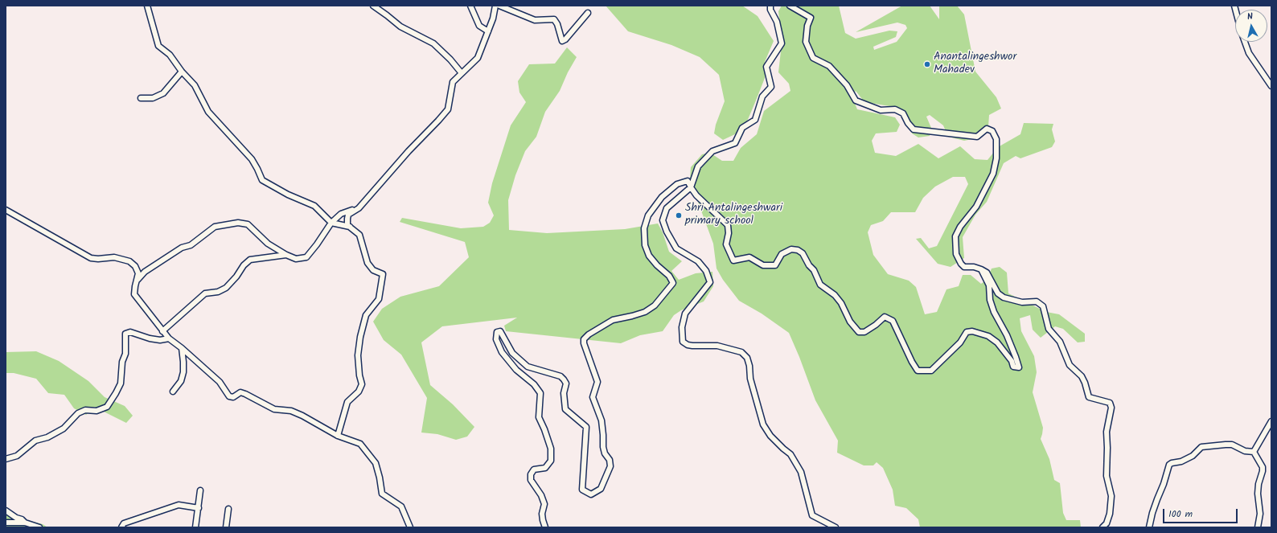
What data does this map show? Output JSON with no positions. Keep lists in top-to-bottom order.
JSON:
{
  "places": ["Anantalingeshwor Mahadev", "Shri Antalingeshwari primary school"],
  "scale_bar": "100 m",
  "north": "top"
}
